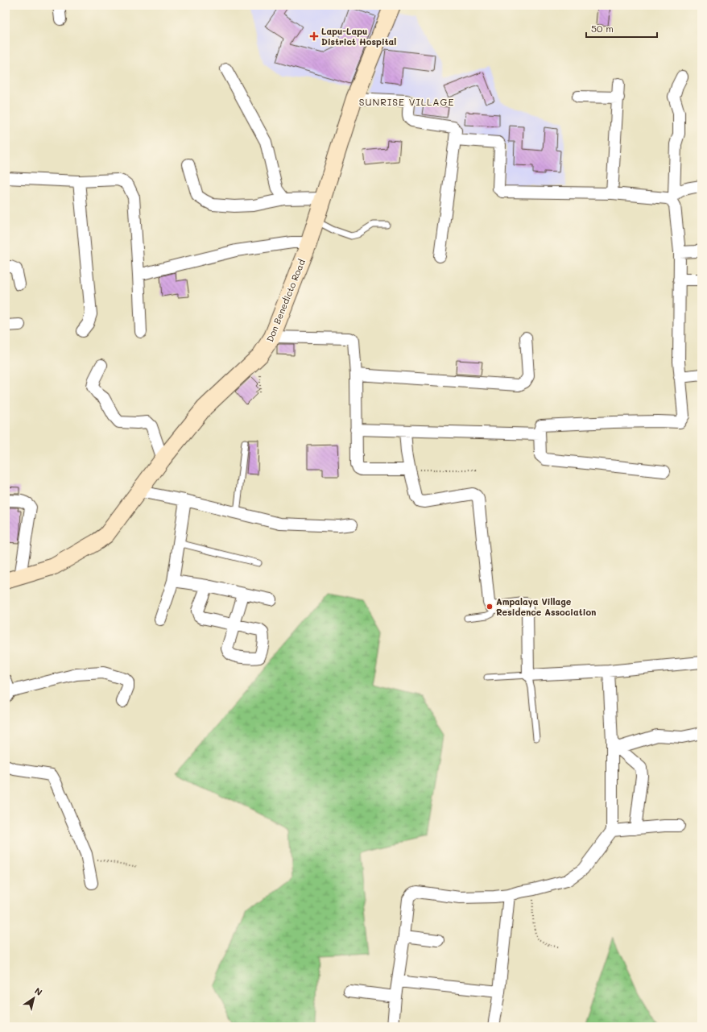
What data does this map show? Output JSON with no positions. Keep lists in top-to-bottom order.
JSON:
{
  "streets": {
    "street": ["Don Benedicto Road"]
  },
  "districts": ["SUNRISE VILLAGE"],
  "places": {
    "health": ["Lapu-Lapu District Hospital"],
    "other": ["Ampalaya Village Residence Association"]
  },
  "scale_bar": "50 m",
  "north": "top right"
}
